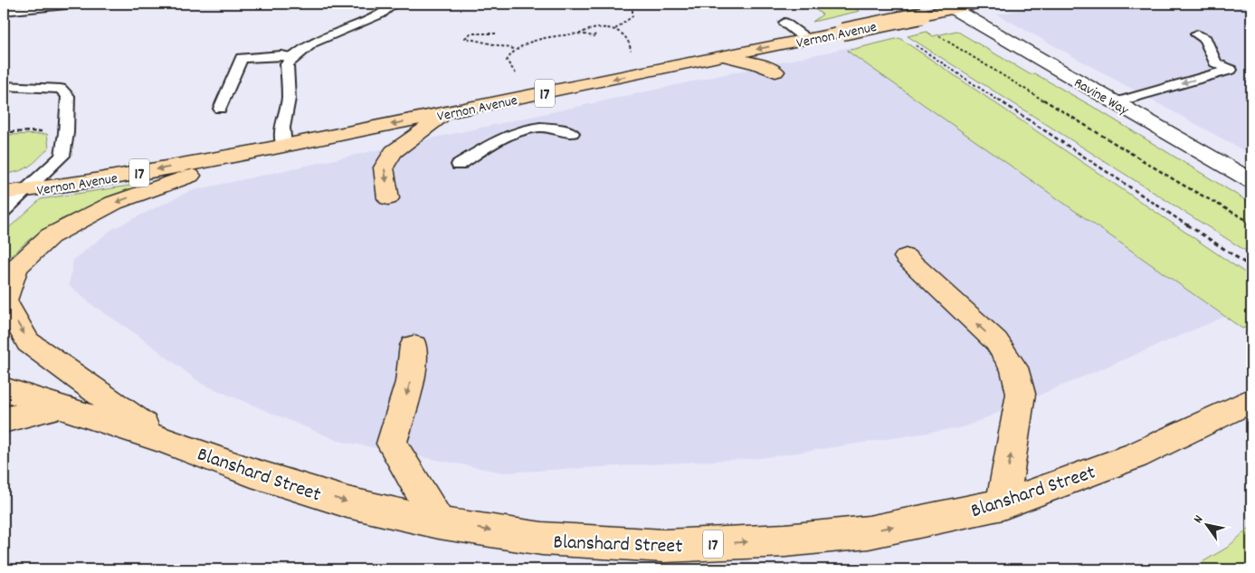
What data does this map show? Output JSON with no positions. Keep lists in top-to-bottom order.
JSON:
{
  "streets": {
    "highway": ["Vernon Avenue", "17", "Blanshard Street"],
    "street": ["Ravine Way"]
  },
  "crossings": [
    ["Vernon Avenue", "17"],
    ["Vernon Avenue", "Ravine Way"],
    ["17", "Blanshard Street"]
  ],
  "one_way": ["Vernon Avenue", "Blanshard Street"],
  "north": "top left"
}
